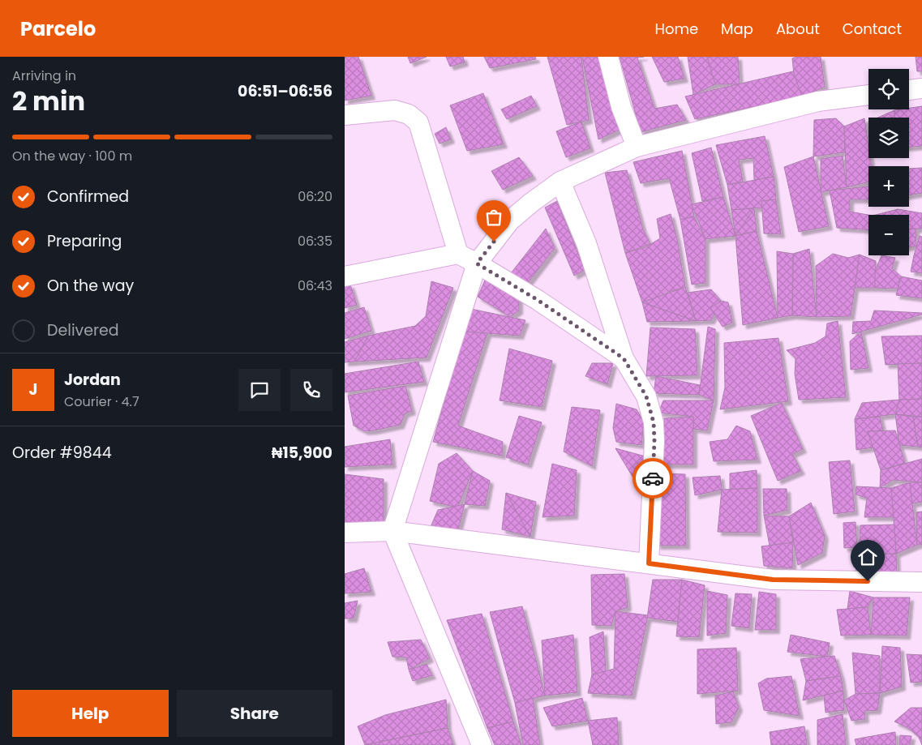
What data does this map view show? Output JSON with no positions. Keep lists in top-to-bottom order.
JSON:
{
  "page": {
    "header": "Parcelo",
    "nav": [
      "Home",
      "Map",
      "About",
      "Contact"
    ],
    "heading": ["2 min", "Arriving in", "06:51–06:56"],
    "panel": [
      "Jordan",
      "Courier · 4.7",
      "Order #9844",
      "₦15,900"
    ],
    "map_buttons": ["+", "−"],
    "bar": "On the way · 100 m",
    "list": [
      ["Confirmed", "06:20"],
      ["Preparing", "06:35"],
      ["On the way", "06:43"],
      "Delivered"
    ],
    "round": "J",
    "buttons": ["Help", "Share"]
  }
}
